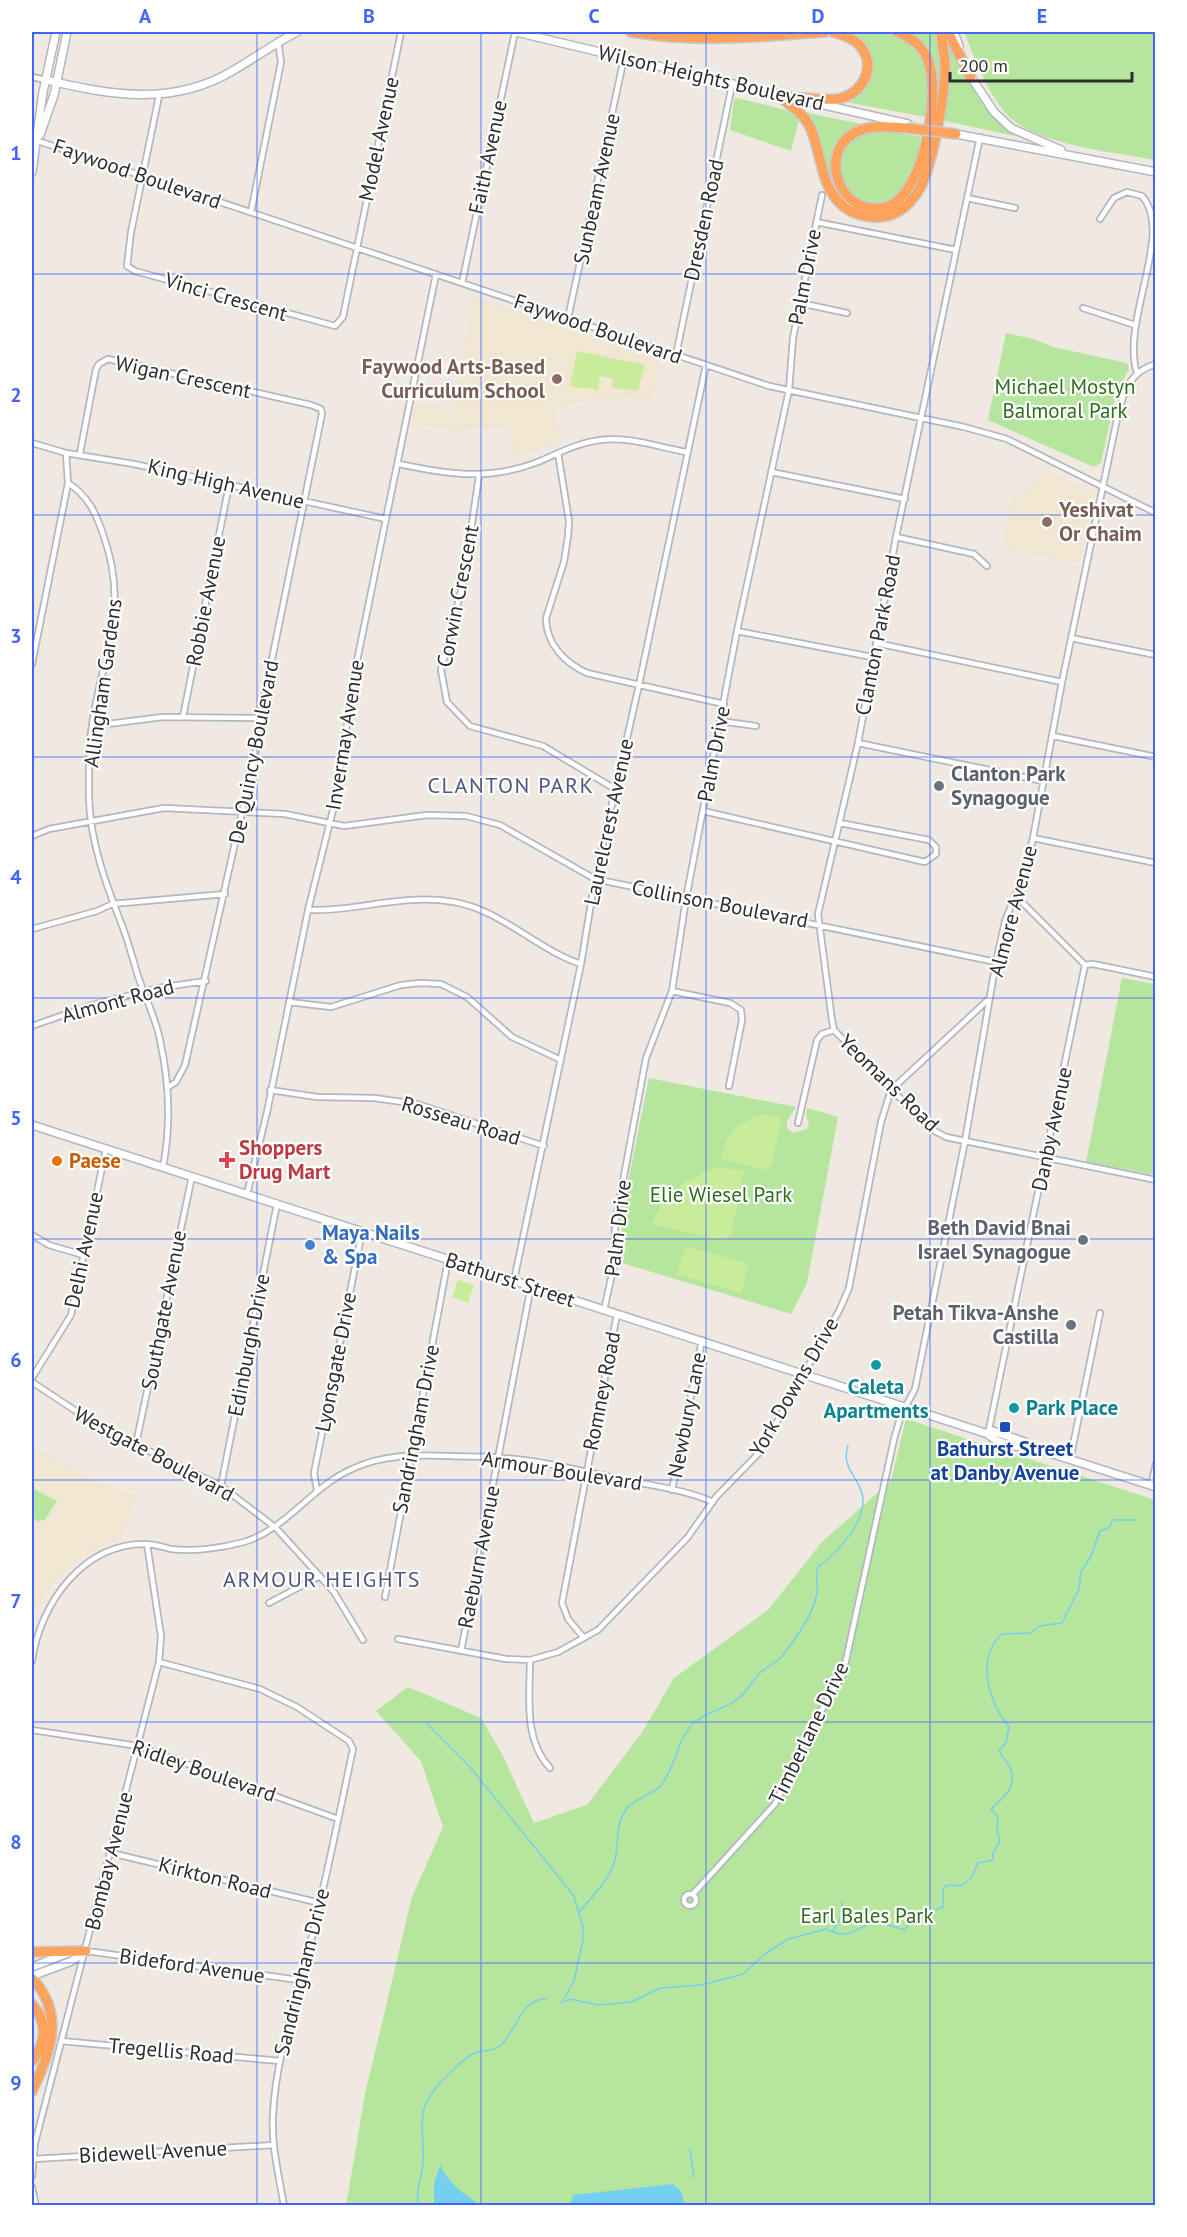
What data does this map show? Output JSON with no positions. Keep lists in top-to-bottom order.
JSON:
{
  "streets": {
    "main road": ["Wilson Heights Boulevard", "Bathurst Street"],
    "street": [
      "Model Avenue",
      "Faith Avenue",
      "Faywood Boulevard",
      "Sunbeam Avenue",
      "Dresden Road",
      "Palm Drive",
      "Vinci Crescent",
      "Wigan Crescent",
      "King High Avenue",
      "Corwin Crescent",
      "Robbie Avenue",
      "Clanton Park Road",
      "Allingham Gardens",
      "Invermay Avenue",
      "De Quincy Boulevard",
      "Laurelcrest Avenue",
      "Collinson Boulevard",
      "Almore Avenue",
      "Almont Road",
      "Yeomans Road",
      "Rosseau Road",
      "Danby Avenue",
      "Delhi Avenue",
      "Southgate Avenue",
      "Edinburgh Drive",
      "Lyonsgate Drive",
      "York Downs Drive",
      "Romney Road",
      "Newbury Lane",
      "Sandringham Drive",
      "Westgate Boulevard",
      "Armour Boulevard",
      "Raeburn Avenue",
      "Timberlane Drive",
      "Ridley Boulevard",
      "Bombay Avenue",
      "Kirkton Road",
      "Bideford Avenue",
      "Tregellis Road",
      "Bidewell Avenue"
    ]
  },
  "crossings": [
    ["Wilson Heights Boulevard", "Faith Avenue"],
    ["Wilson Heights Boulevard", "Sunbeam Avenue"],
    ["Wilson Heights Boulevard", "Dresden Road"],
    ["Model Avenue", "Faywood Boulevard"],
    ["Model Avenue", "Vinci Crescent"],
    ["Faith Avenue", "Faywood Boulevard"],
    ["Faywood Boulevard", "Sunbeam Avenue"],
    ["Faywood Boulevard", "Dresden Road"],
    ["Faywood Boulevard", "Palm Drive"],
    ["Faywood Boulevard", "Vinci Crescent"],
    ["Faywood Boulevard", "Clanton Park Road"],
    ["Faywood Boulevard", "Invermay Avenue"],
    ["Faywood Boulevard", "Laurelcrest Avenue"],
    ["Faywood Boulevard", "Almore Avenue"],
    ["Palm Drive", "Collinson Boulevard"],
    ["Palm Drive", "Bathurst Street"],
    ["Wigan Crescent", "King High Avenue"],
    ["Wigan Crescent", "De Quincy Boulevard"],
    ["King High Avenue", "Robbie Avenue"],
    ["King High Avenue", "Invermay Avenue"],
    ["King High Avenue", "De Quincy Boulevard"],
    ["Corwin Crescent", "Laurelcrest Avenue"],
    ["Clanton Park Road", "Collinson Boulevard"],
    ["Clanton Park Road", "Yeomans Road"],
    ["Allingham Gardens", "De Quincy Boulevard"],
    ["Allingham Gardens", "Collinson Boulevard"],
    ["Allingham Gardens", "Almont Road"],
    ["Allingham Gardens", "Bathurst Street"],
    ["Invermay Avenue", "Collinson Boulevard"],
    ["Invermay Avenue", "Rosseau Road"],
    ["Invermay Avenue", "Bathurst Street"],
    ["De Quincy Boulevard", "Collinson Boulevard"],
    ["De Quincy Boulevard", "Almont Road"],
    ["Laurelcrest Avenue", "Collinson Boulevard"],
    ["Laurelcrest Avenue", "Rosseau Road"],
    ["Laurelcrest Avenue", "Bathurst Street"],
    ["Collinson Boulevard", "Almore Avenue"],
    ["Almore Avenue", "Yeomans Road"],
    ["Almore Avenue", "Bathurst Street"],
    ["Almore Avenue", "York Downs Drive"],
    ["Almore Avenue", "Timberlane Drive"],
    ["Yeomans Road", "Danby Avenue"],
    ["Yeomans Road", "York Downs Drive"],
    ["Danby Avenue", "Bathurst Street"],
    ["Delhi Avenue", "Bathurst Street"],
    ["Delhi Avenue", "Westgate Boulevard"],
    ["Bathurst Street", "Southgate Avenue"],
    ["Bathurst Street", "Edinburgh Drive"],
    ["Bathurst Street", "Lyonsgate Drive"],
    ["Bathurst Street", "York Downs Drive"],
    ["Bathurst Street", "Romney Road"],
    ["Bathurst Street", "Newbury Lane"],
    ["Bathurst Street", "Sandringham Drive"],
    ["Bathurst Street", "Raeburn Avenue"],
    ["Bathurst Street", "Timberlane Drive"],
    ["Southgate Avenue", "Westgate Boulevard"],
    ["Edinburgh Drive", "Westgate Boulevard"],
    ["Lyonsgate Drive", "Armour Boulevard"],
    ["York Downs Drive", "Romney Road"],
    ["York Downs Drive", "Armour Boulevard"],
    ["York Downs Drive", "Raeburn Avenue"],
    ["Romney Road", "Armour Boulevard"],
    ["Newbury Lane", "Armour Boulevard"],
    ["Sandringham Drive", "Armour Boulevard"],
    ["Sandringham Drive", "Ridley Boulevard"],
    ["Sandringham Drive", "Bombay Avenue"],
    ["Sandringham Drive", "Kirkton Road"],
    ["Sandringham Drive", "Bideford Avenue"],
    ["Sandringham Drive", "Tregellis Road"],
    ["Sandringham Drive", "Bidewell Avenue"],
    ["Westgate Boulevard", "Armour Boulevard"],
    ["Armour Boulevard", "Raeburn Avenue"],
    ["Armour Boulevard", "Bombay Avenue"],
    ["Ridley Boulevard", "Bombay Avenue"],
    ["Bombay Avenue", "Kirkton Road"],
    ["Bombay Avenue", "Bideford Avenue"],
    ["Bombay Avenue", "Tregellis Road"],
    ["Bombay Avenue", "Bidewell Avenue"]
  ],
  "districts": ["CLANTON PARK", "ARMOUR HEIGHTS"],
  "parks": ["Michael Mostyn Balmoral Park", "Elie Wiesel Park", "Earl Bales Park"],
  "places": {
    "other": [
      "Faywood Arts-Based Curriculum School",
      "Yeshivat Or Chaim",
      "Clanton Park Synagogue",
      "Paese",
      "Beth David Bnai Israel Synagogue",
      "Maya Nails & Spa",
      "Petah Tikva-Anshe Castilla",
      "Caleta Apartments",
      "Park Place"
    ],
    "health": ["Shoppers Drug Mart"],
    "transit": ["Bathurst Street at Danby Avenue"]
  },
  "scale_bar": "200 m",
  "grid": {
    "columns": [
      "A",
      "B",
      "C",
      "D",
      "E"
    ],
    "rows": [
      "1",
      "2",
      "3",
      "4",
      "5",
      "6",
      "7",
      "8",
      "9"
    ]
  }
}
